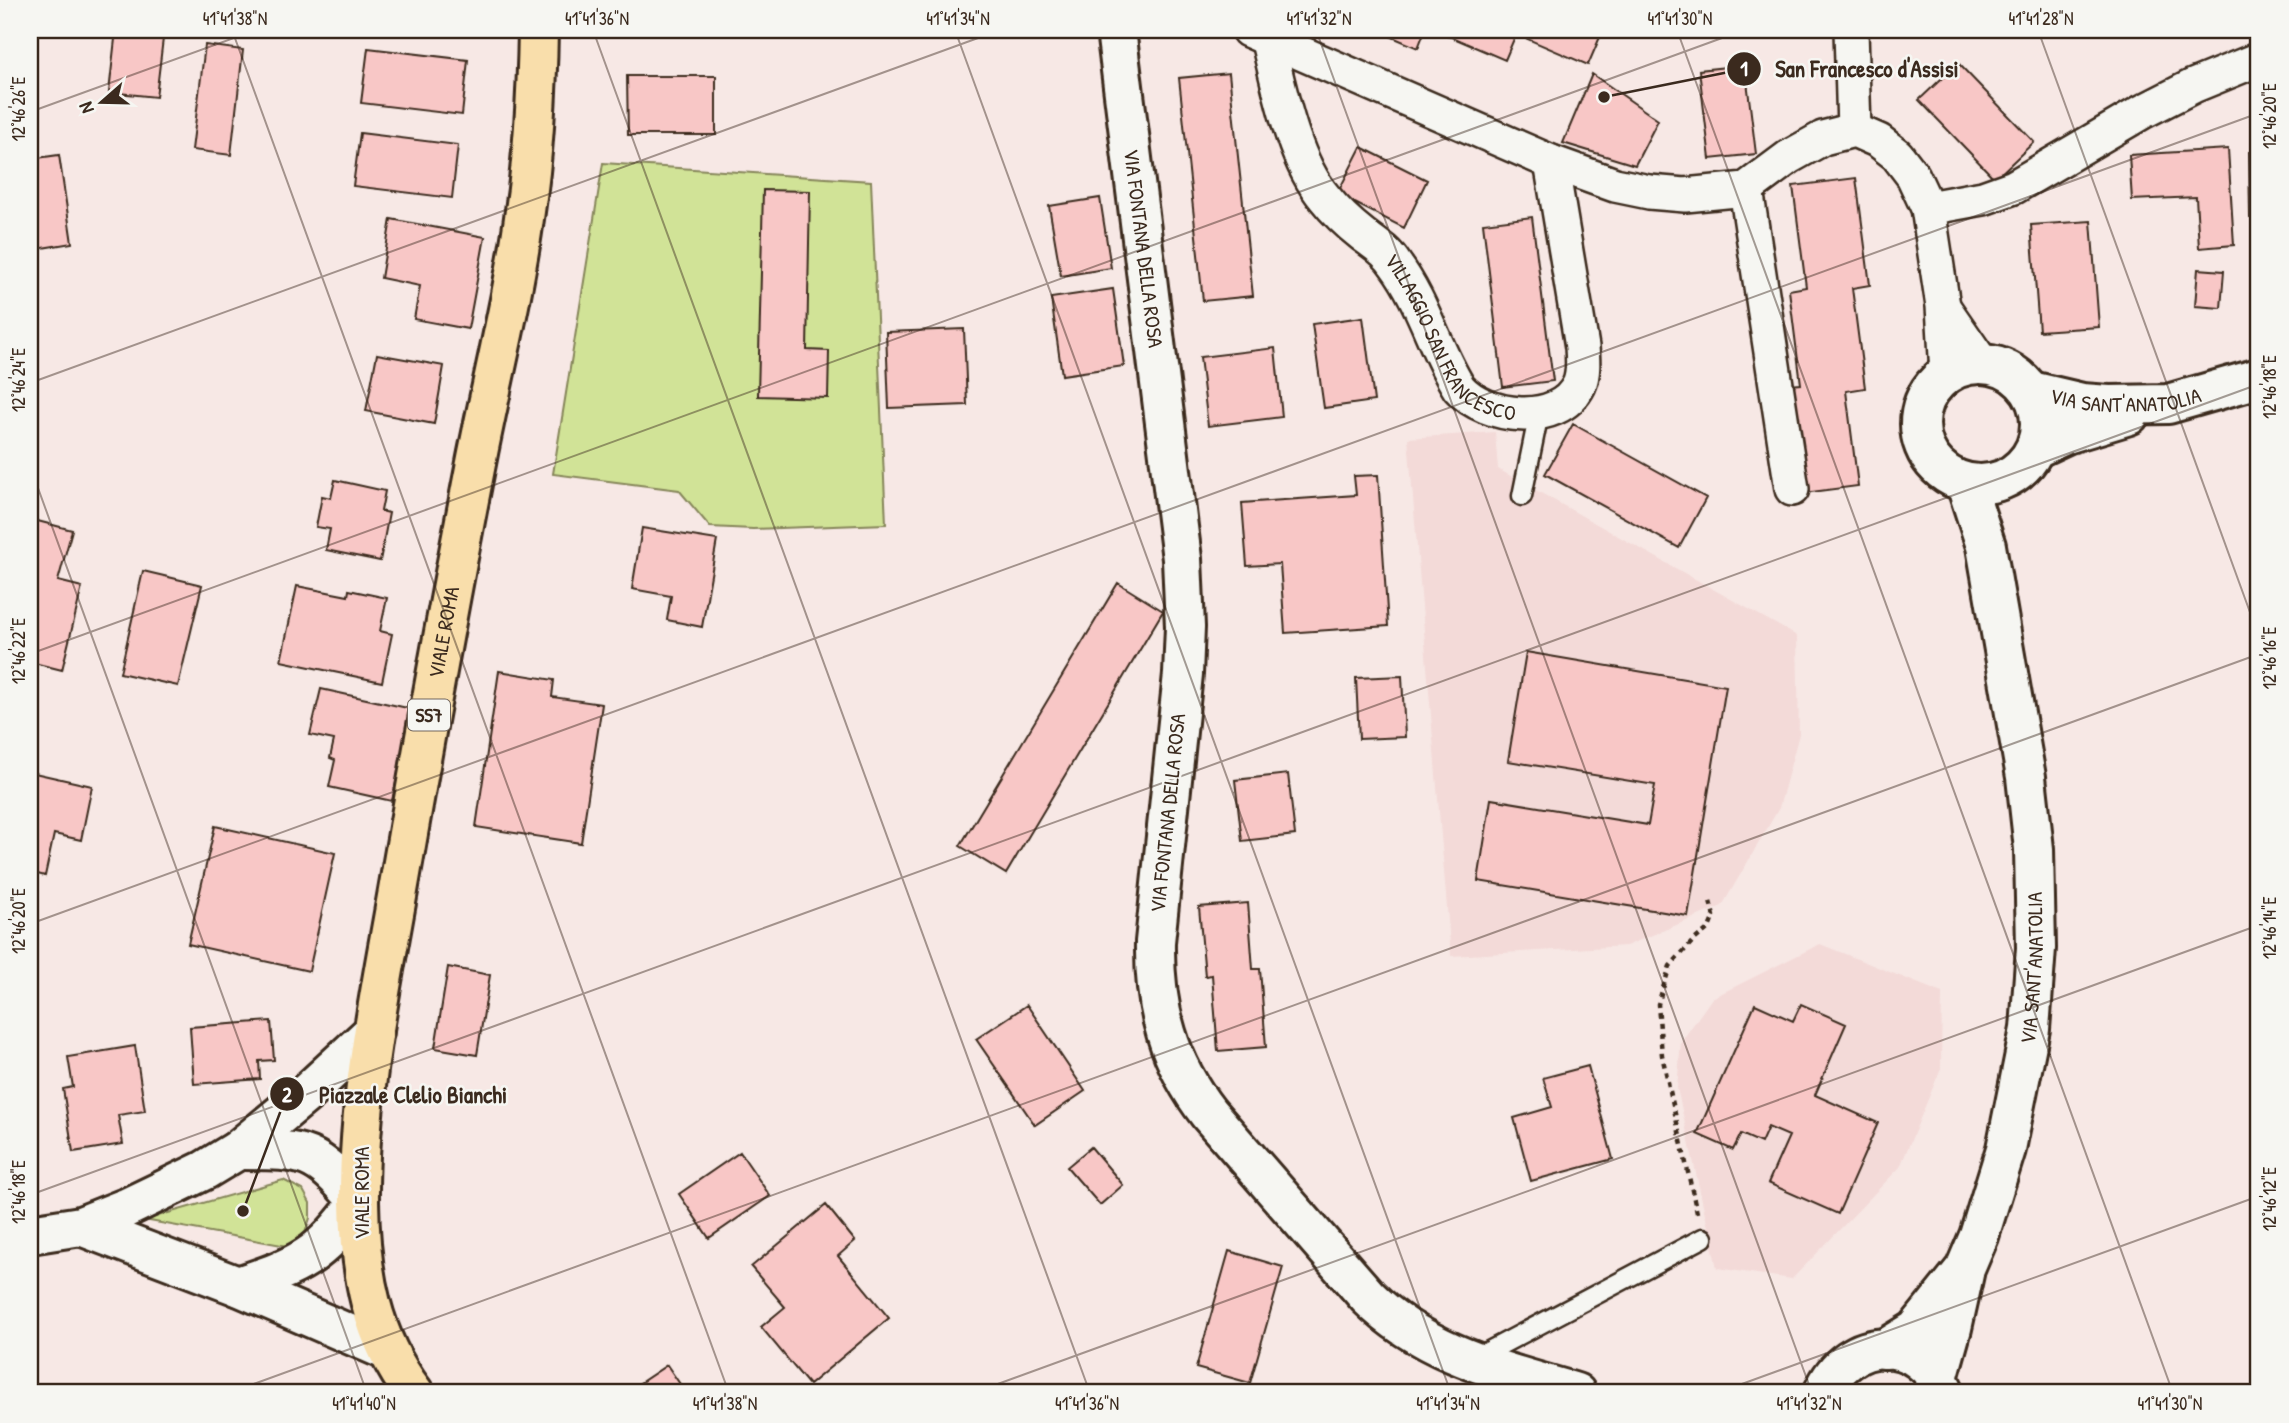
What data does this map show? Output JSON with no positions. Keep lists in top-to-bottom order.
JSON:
{
  "streets": {
    "main road": [
      "VIA FONTANA DELLA ROSA",
      "VIA SANT'ANATOLIA",
      "VIALE ROMA",
      "SS7"
    ],
    "street": ["VILLAGGIO SAN FRANCESCO"]
  },
  "places": ["San Francesco d'Assisi", "Piazzale Clelio Bianchi"],
  "north": "left",
  "coordinates": [
    "41°41'38\"N",
    "41°41'36\"N",
    "41°41'34\"N",
    "41°41'32\"N",
    "41°41'30\"N",
    "41°41'28\"N",
    "12°46'26\"E",
    "12°46'20\"E",
    "12°46'24\"E",
    "12°46'18\"E",
    "12°46'22\"E",
    "12°46'16\"E",
    "12°46'14\"E",
    "12°46'12\"E",
    "41°41'40\"N"
  ]
}
